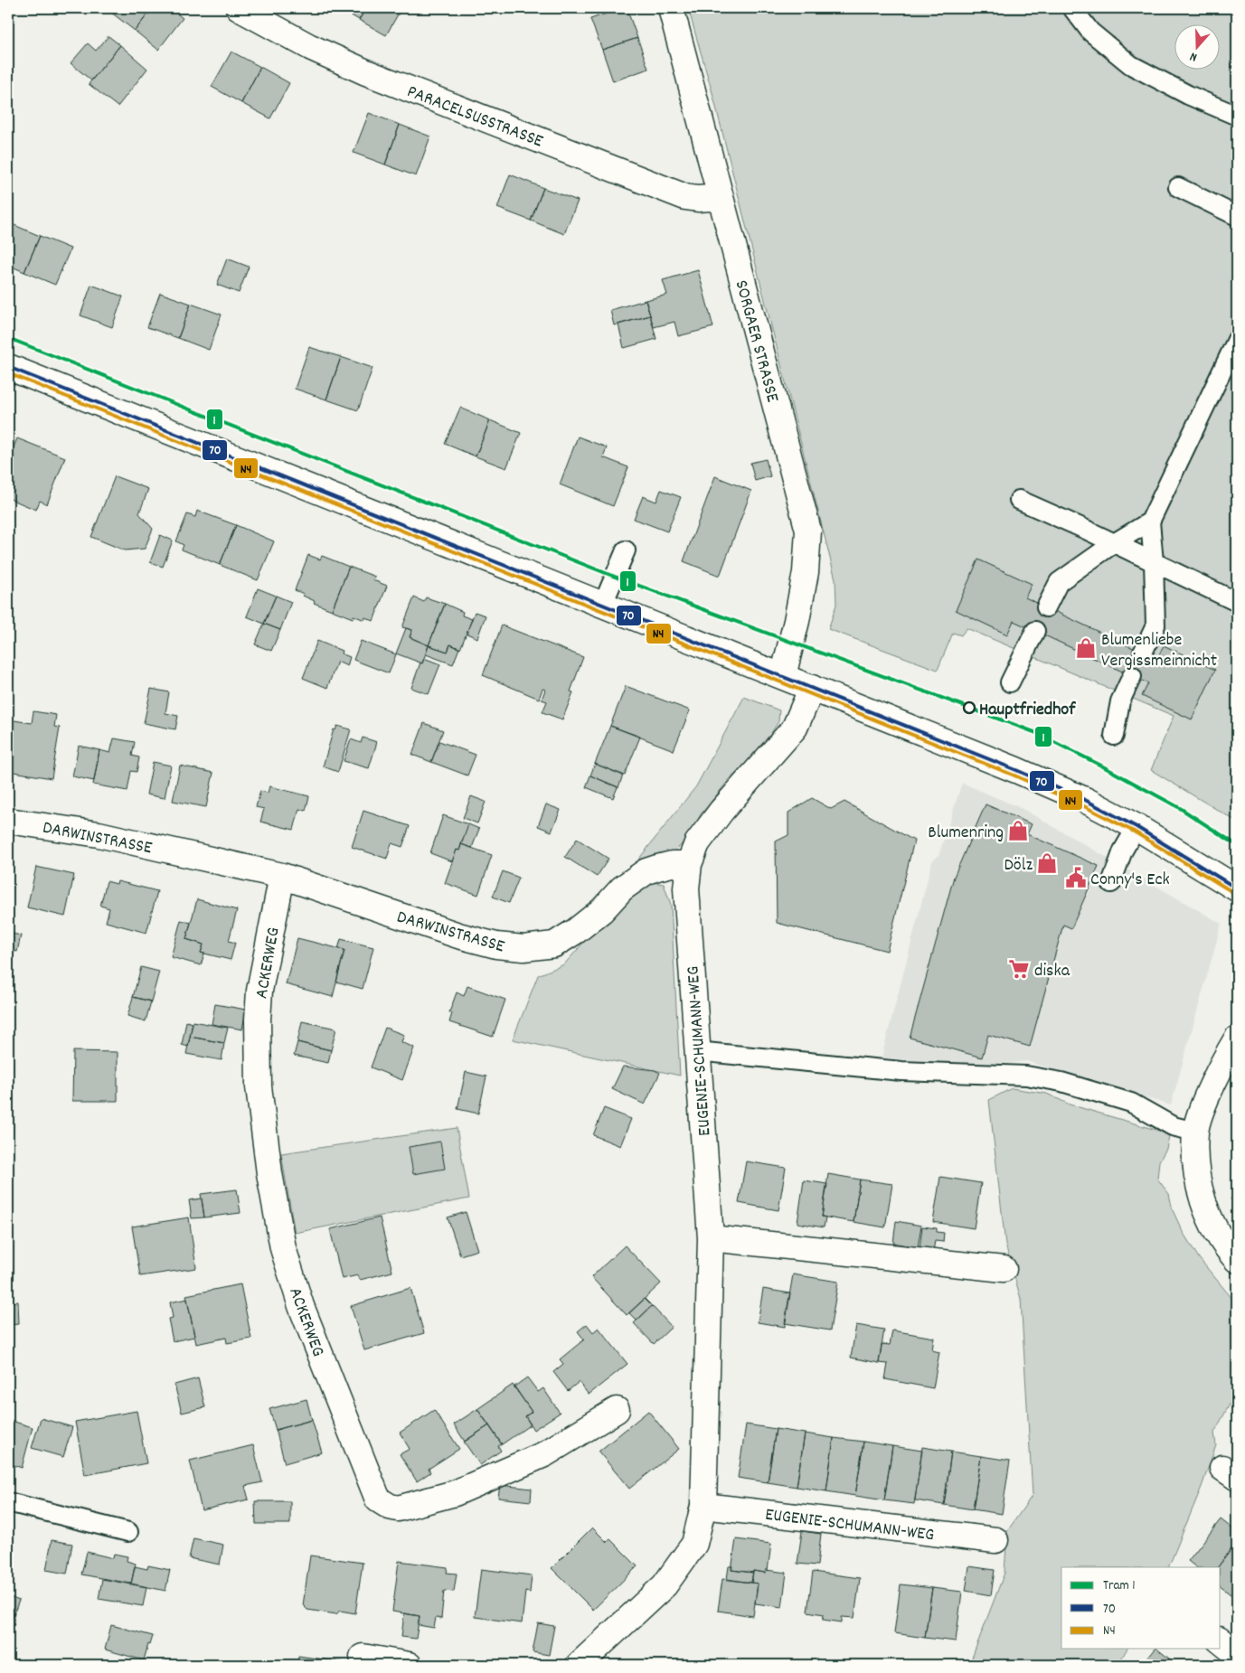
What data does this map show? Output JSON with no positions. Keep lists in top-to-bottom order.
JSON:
{
  "streets": {
    "street": [
      "PARACELSUSSTRASSE",
      "SORGAER STRASSE",
      "DARWINSTRASSE",
      "ACKERWEG",
      "EUGENIE-SCHUMANN-WEG"
    ]
  },
  "crossings": [
    ["PARACELSUSSTRASSE", "SORGAER STRASSE"],
    ["DARWINSTRASSE", "ACKERWEG"],
    ["DARWINSTRASSE", "EUGENIE-SCHUMANN-WEG"]
  ],
  "places": {
    "shop": ["Blumenliebe Vergissmeinnicht", "Blumenring", "Dölz"],
    "other": ["Hauptfriedhof"],
    "public building": ["Conny's Eck"],
    "supermarket": ["diska"]
  },
  "lines": ["tram line 1", "transit line 70", "transit line N4"],
  "legend": ["Tram 1", "70", "N4"],
  "north": "bottom"
}
